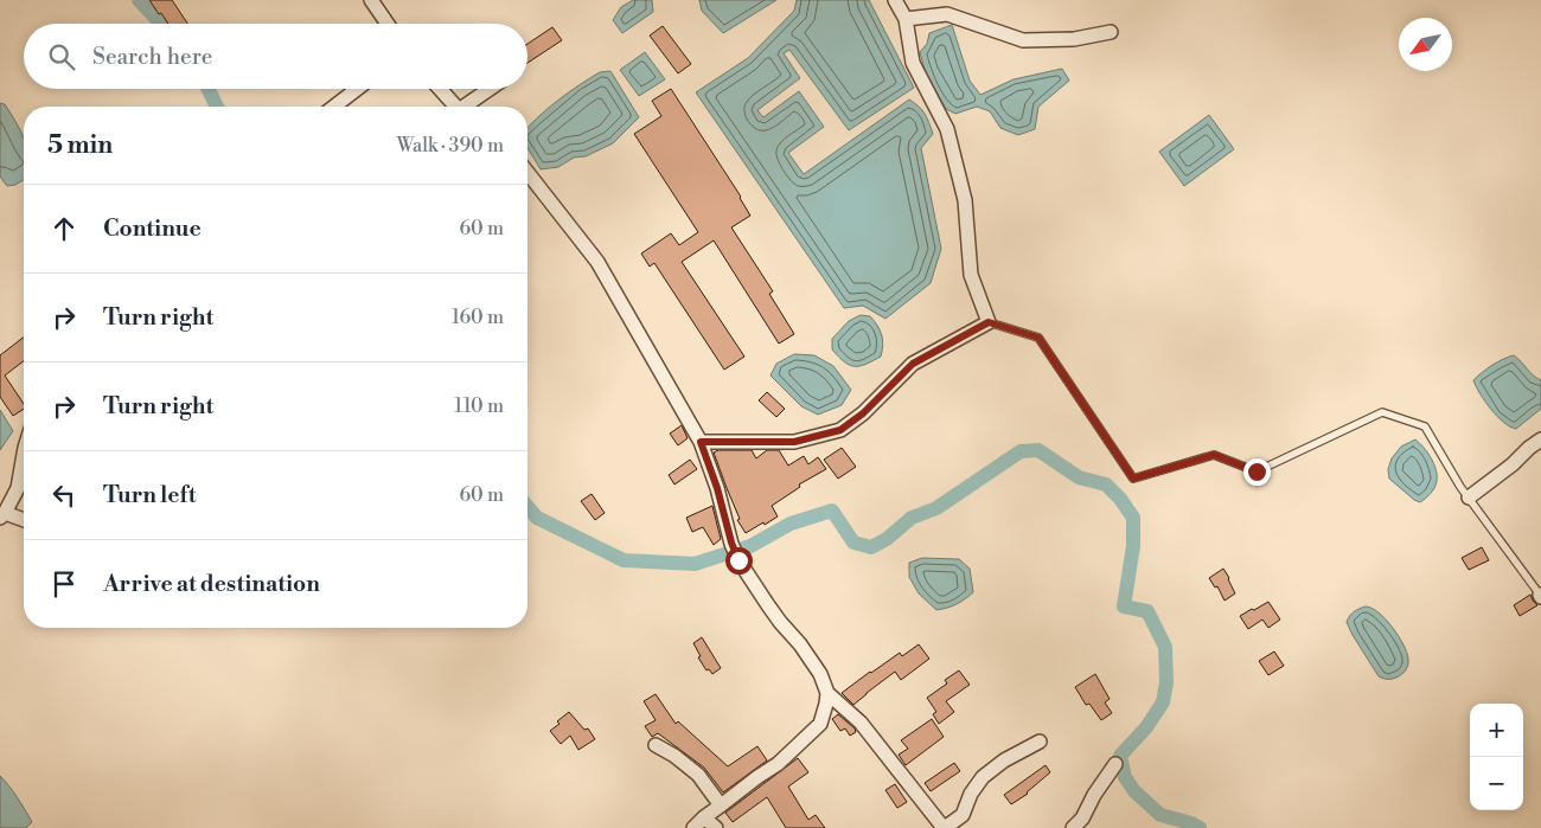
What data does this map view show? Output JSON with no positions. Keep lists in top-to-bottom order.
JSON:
{
  "north": "bottom left",
  "page": {
    "search": "Search here",
    "heading": ["5 min", "Walk · 390 m"],
    "list": [
      ["Continue", "60 m"],
      ["Turn right", "160 m"],
      ["Turn right", "110 m"],
      ["Turn left", "60 m"],
      "Arrive at destination"
    ],
    "map_buttons": ["+", "−"]
  }
}
